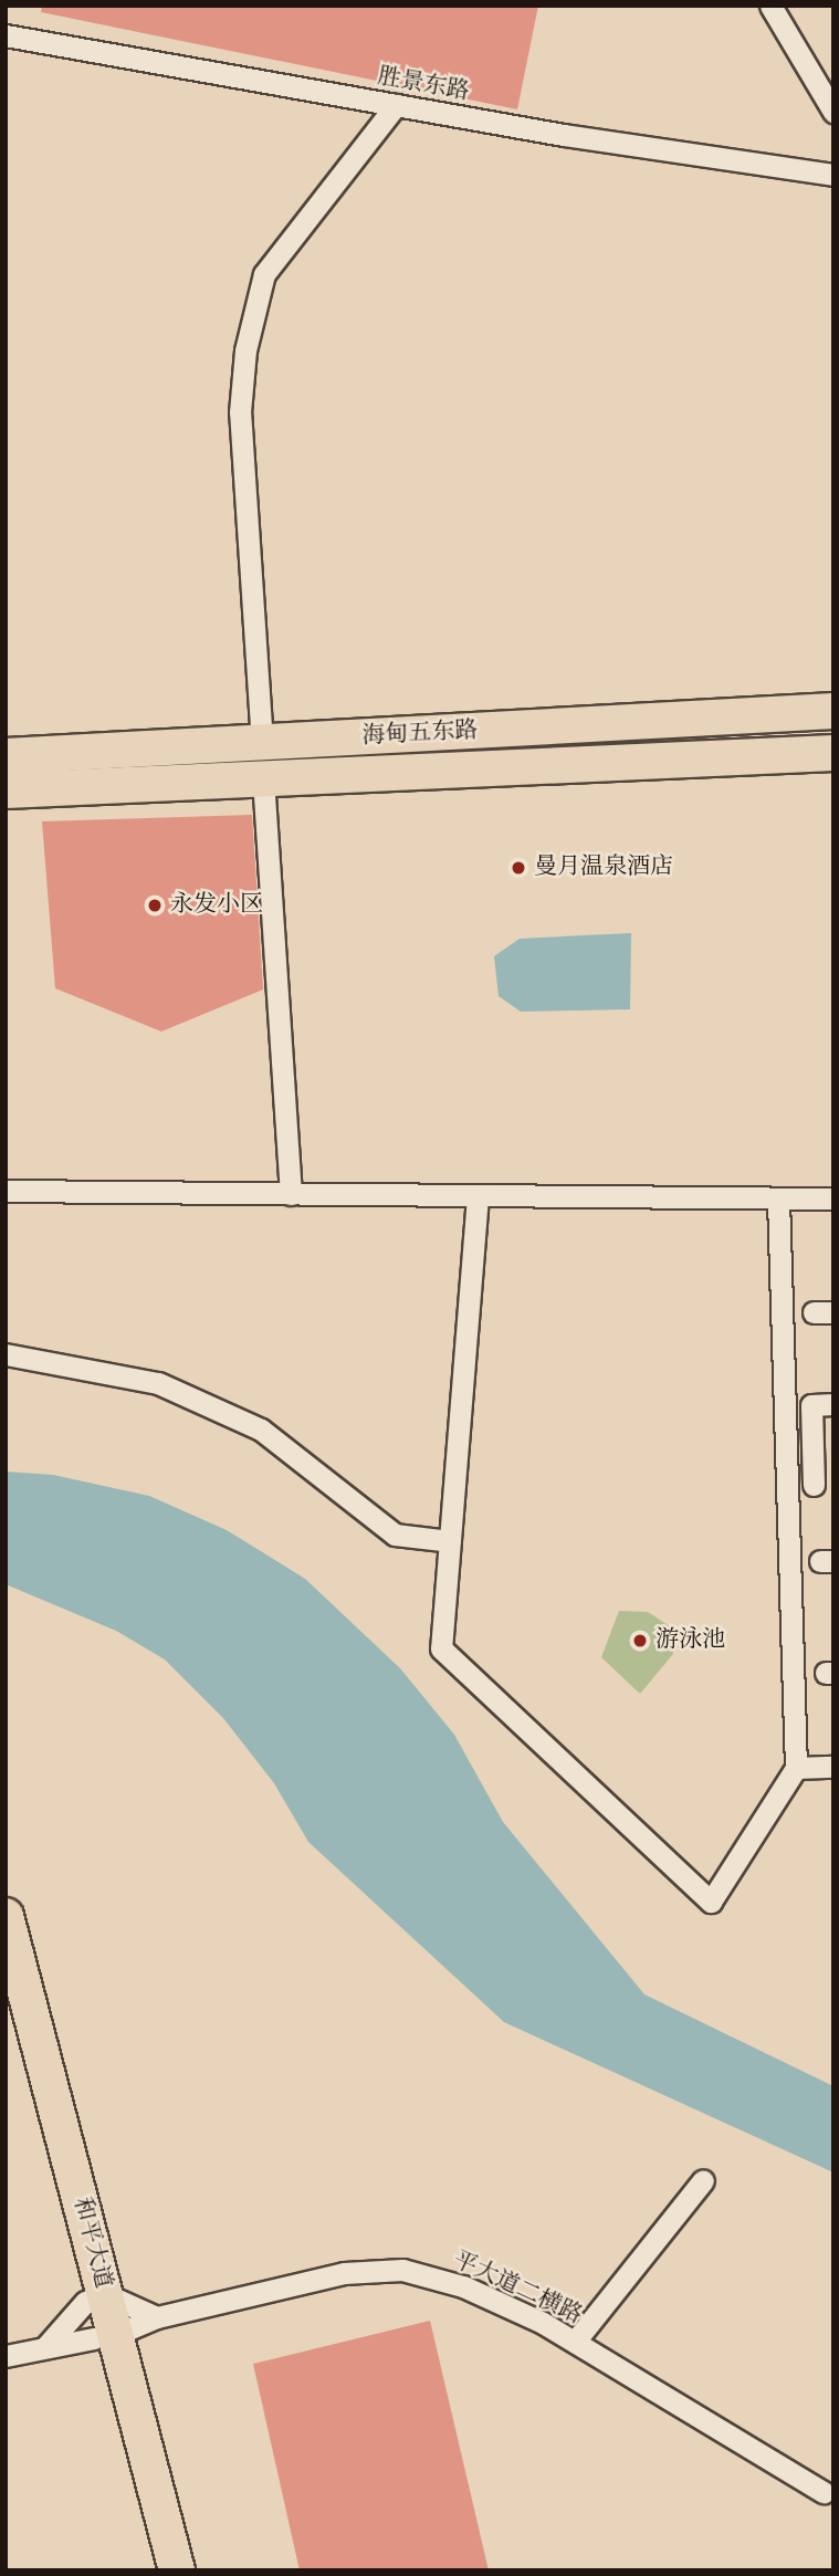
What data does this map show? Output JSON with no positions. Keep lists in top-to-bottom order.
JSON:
{
  "streets": {
    "main road": ["海甸五东路", "和平大道"],
    "street": ["胜景东路", "平大道二横路"]
  },
  "crossings": [
    ["和平大道", "平大道二横路"]
  ],
  "places": ["曼月温泉酒店", "永发小区", "游泳池"]
}
